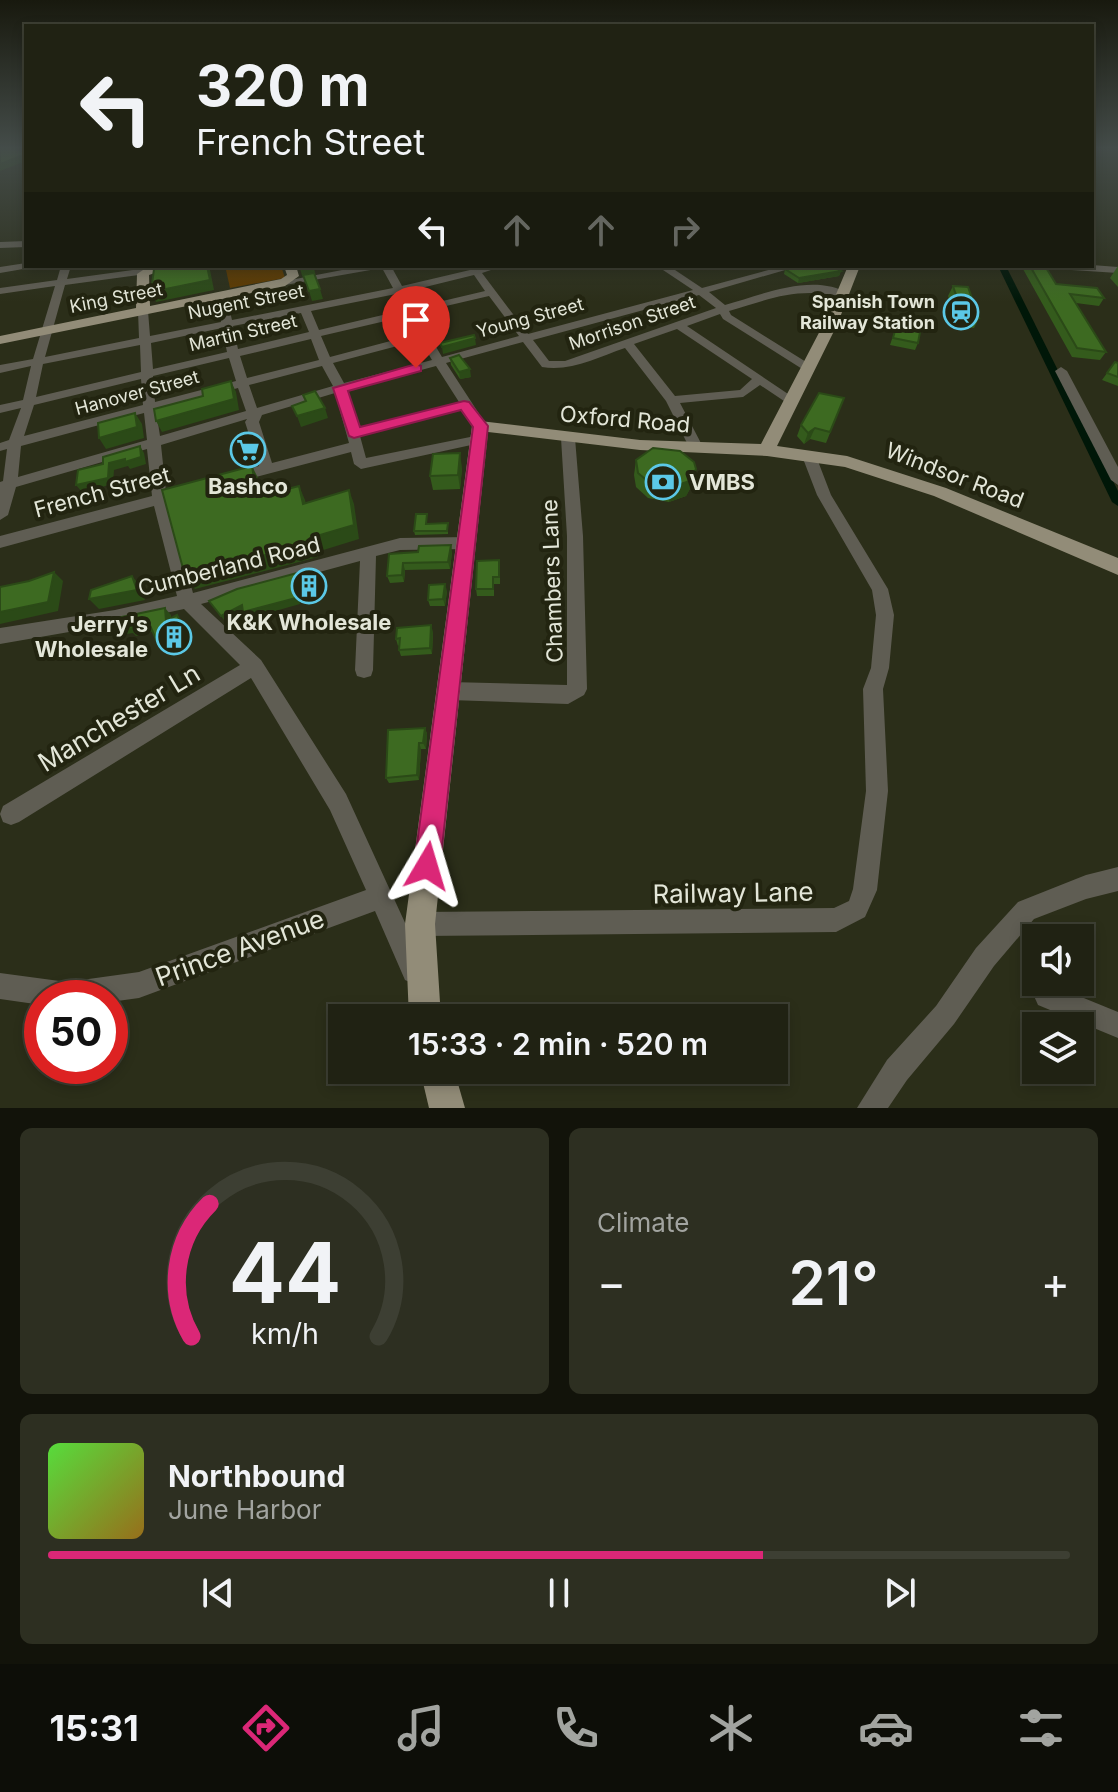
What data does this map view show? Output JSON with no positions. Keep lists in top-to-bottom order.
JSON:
{
  "streets": {
    "main road": ["King Street", "Oxford Road", "Windsor Road"],
    "street": [
      "Nugent Street",
      "Young Street",
      "Morrison Street",
      "Martin Street",
      "Hanover Street",
      "French Street",
      "Cumberland Road",
      "Chambers Lane",
      "Manchester Ln",
      "Railway Lane",
      "Prince Avenue"
    ]
  },
  "crossings": [
    ["Young Street", "Morrison Street"],
    ["Oxford Road", "Windsor Road"],
    ["Oxford Road", "Chambers Lane"],
    ["Windsor Road", "Railway Lane"]
  ],
  "places": {
    "station": ["Spanish Town Railway Station"],
    "supermarket": ["Bashco"],
    "bank": ["VMBS"],
    "building": ["K&K Wholesale", "Jerry's Wholesale"]
  },
  "page": {
    "turn": ["320 m", "French Street"],
    "limit": "50",
    "trip": "15:33 · 2 min · 520 m",
    "tile": "Climate",
    "heat": ["−", "21°", "+"],
    "song": ["Northbound", "June Harbor"],
    "tabs": "15:31",
    "gauge": ["44", "km/h"]
  }
}
